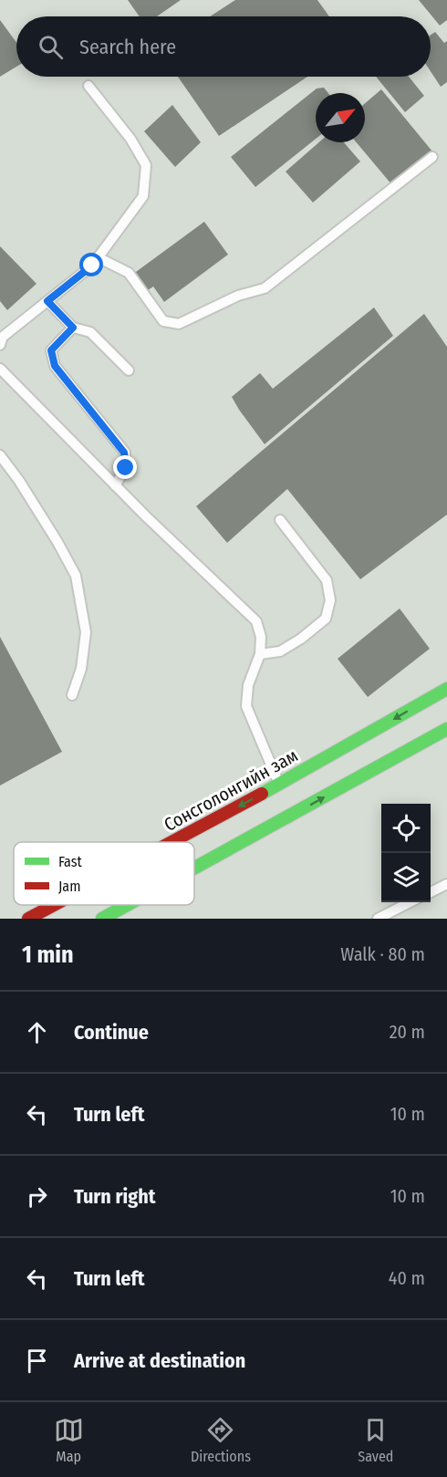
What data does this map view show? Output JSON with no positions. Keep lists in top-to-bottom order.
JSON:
{
  "streets": {
    "main road": ["Сонсголонгийн зам"]
  },
  "legend": ["Fast", "Jam"],
  "north": "top right",
  "page": {
    "search": "Search here",
    "heading": ["1 min", "Walk · 80 m"],
    "list": [
      ["Continue", "20 m"],
      ["Turn left", "10 m"],
      ["Turn right", "10 m"],
      ["Turn left", "40 m"],
      "Arrive at destination"
    ],
    "nav": ["Map", "Directions", "Saved"]
  }
}
